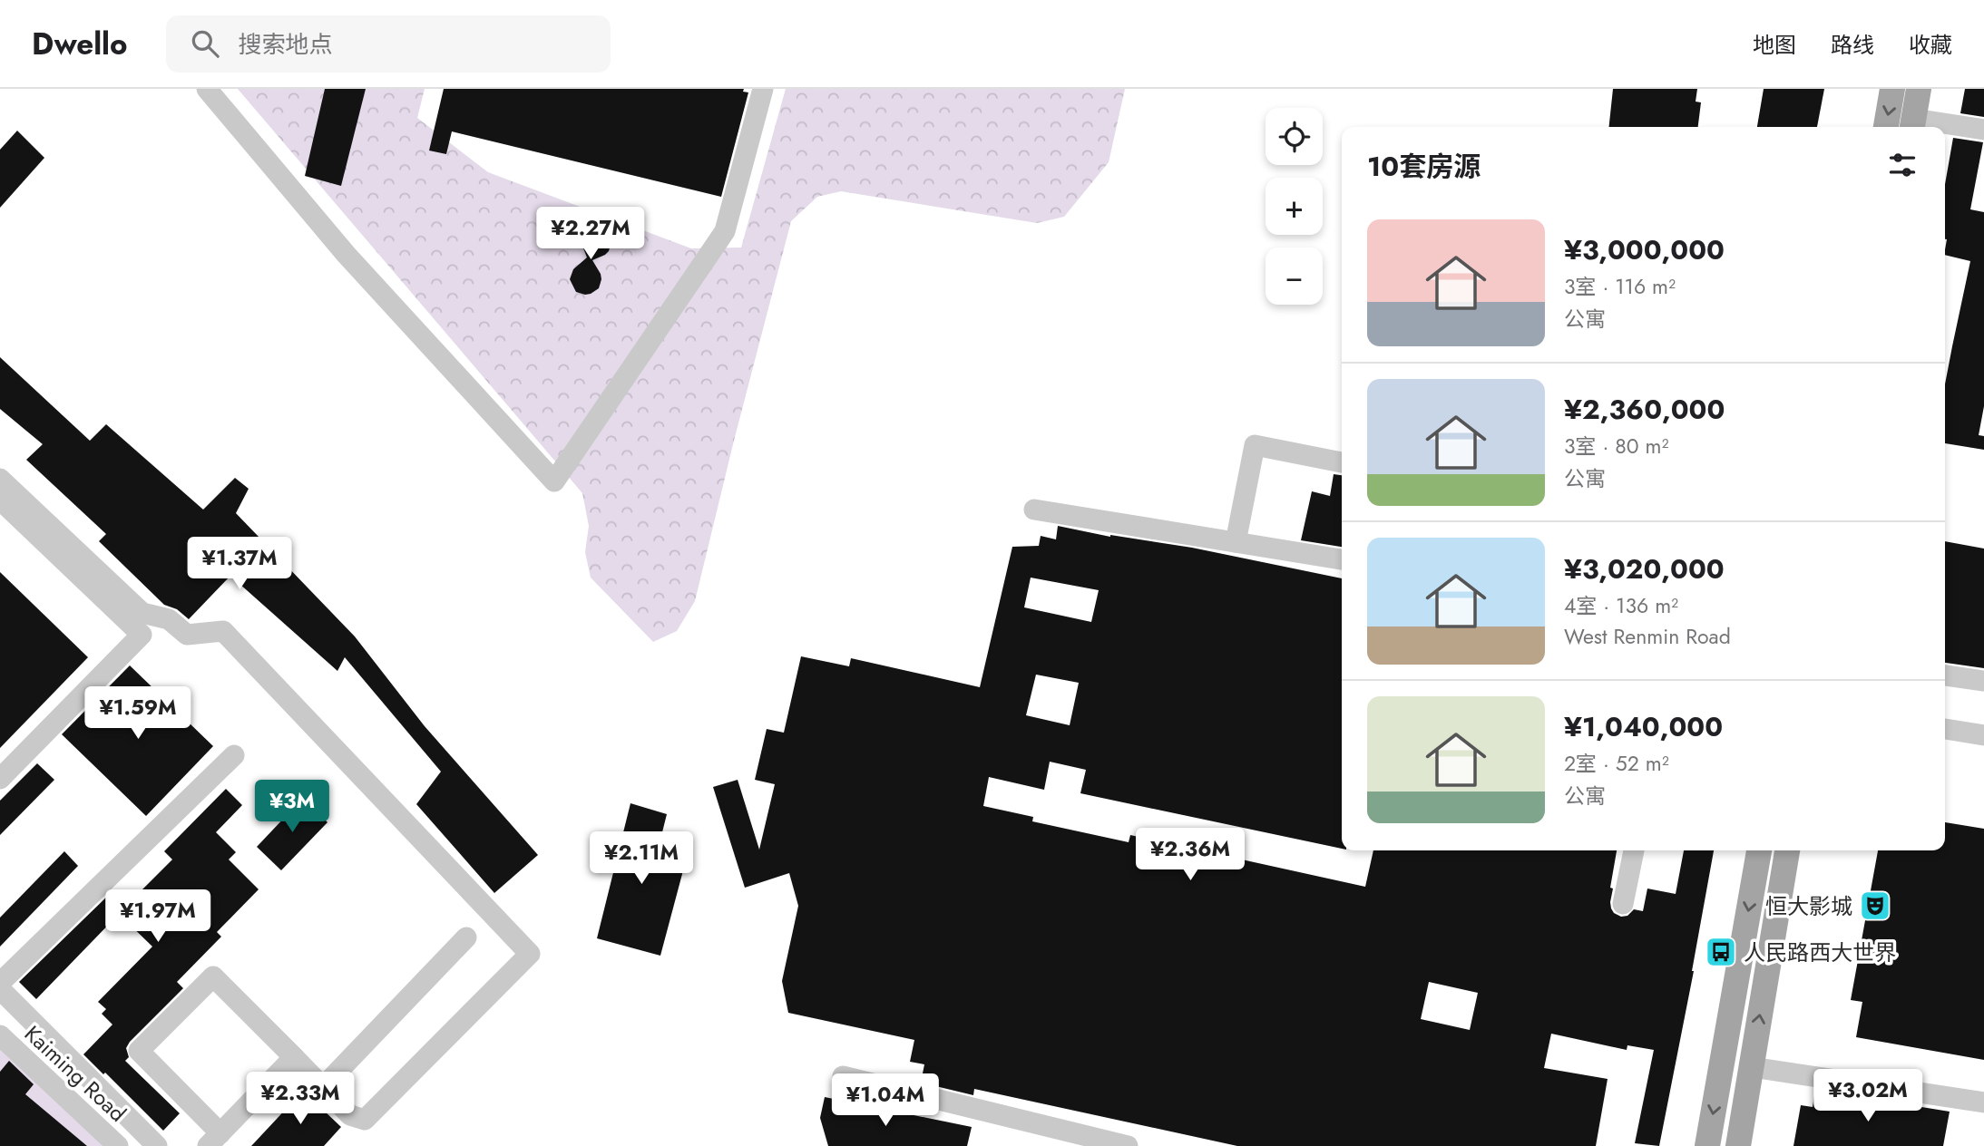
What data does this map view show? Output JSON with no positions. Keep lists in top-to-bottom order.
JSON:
{
  "streets": {
    "street": ["Kaiming Road"]
  },
  "places": {
    "theatre": ["恒大影城"],
    "bus stop": ["人民路西大世界"]
  },
  "page": {
    "header": "Dwello",
    "search": "搜索地点",
    "nav": ["地图", "路线", "收藏"],
    "map_buttons": ["+", "−"],
    "heading": "10套房源",
    "list": [
      {
        "name": "¥3,000,000",
        "note": "3室 · 116 m² · 公寓"
      },
      {
        "name": "¥2,360,000",
        "note": "3室 · 80 m² · 公寓"
      },
      {
        "name": "¥3,020,000",
        "note": "4室 · 136 m² · West Renmin Road"
      },
      {
        "name": "¥1,040,000",
        "note": "2室 · 52 m² · 公寓"
      }
    ],
    "price": [
      "¥2.27M",
      "¥1.37M",
      "¥1.59M",
      "¥3M",
      "¥2.36M",
      "¥2.11M",
      "¥1.97M",
      "¥3.02M",
      "¥2.33M",
      "¥1.04M"
    ]
  }
}
